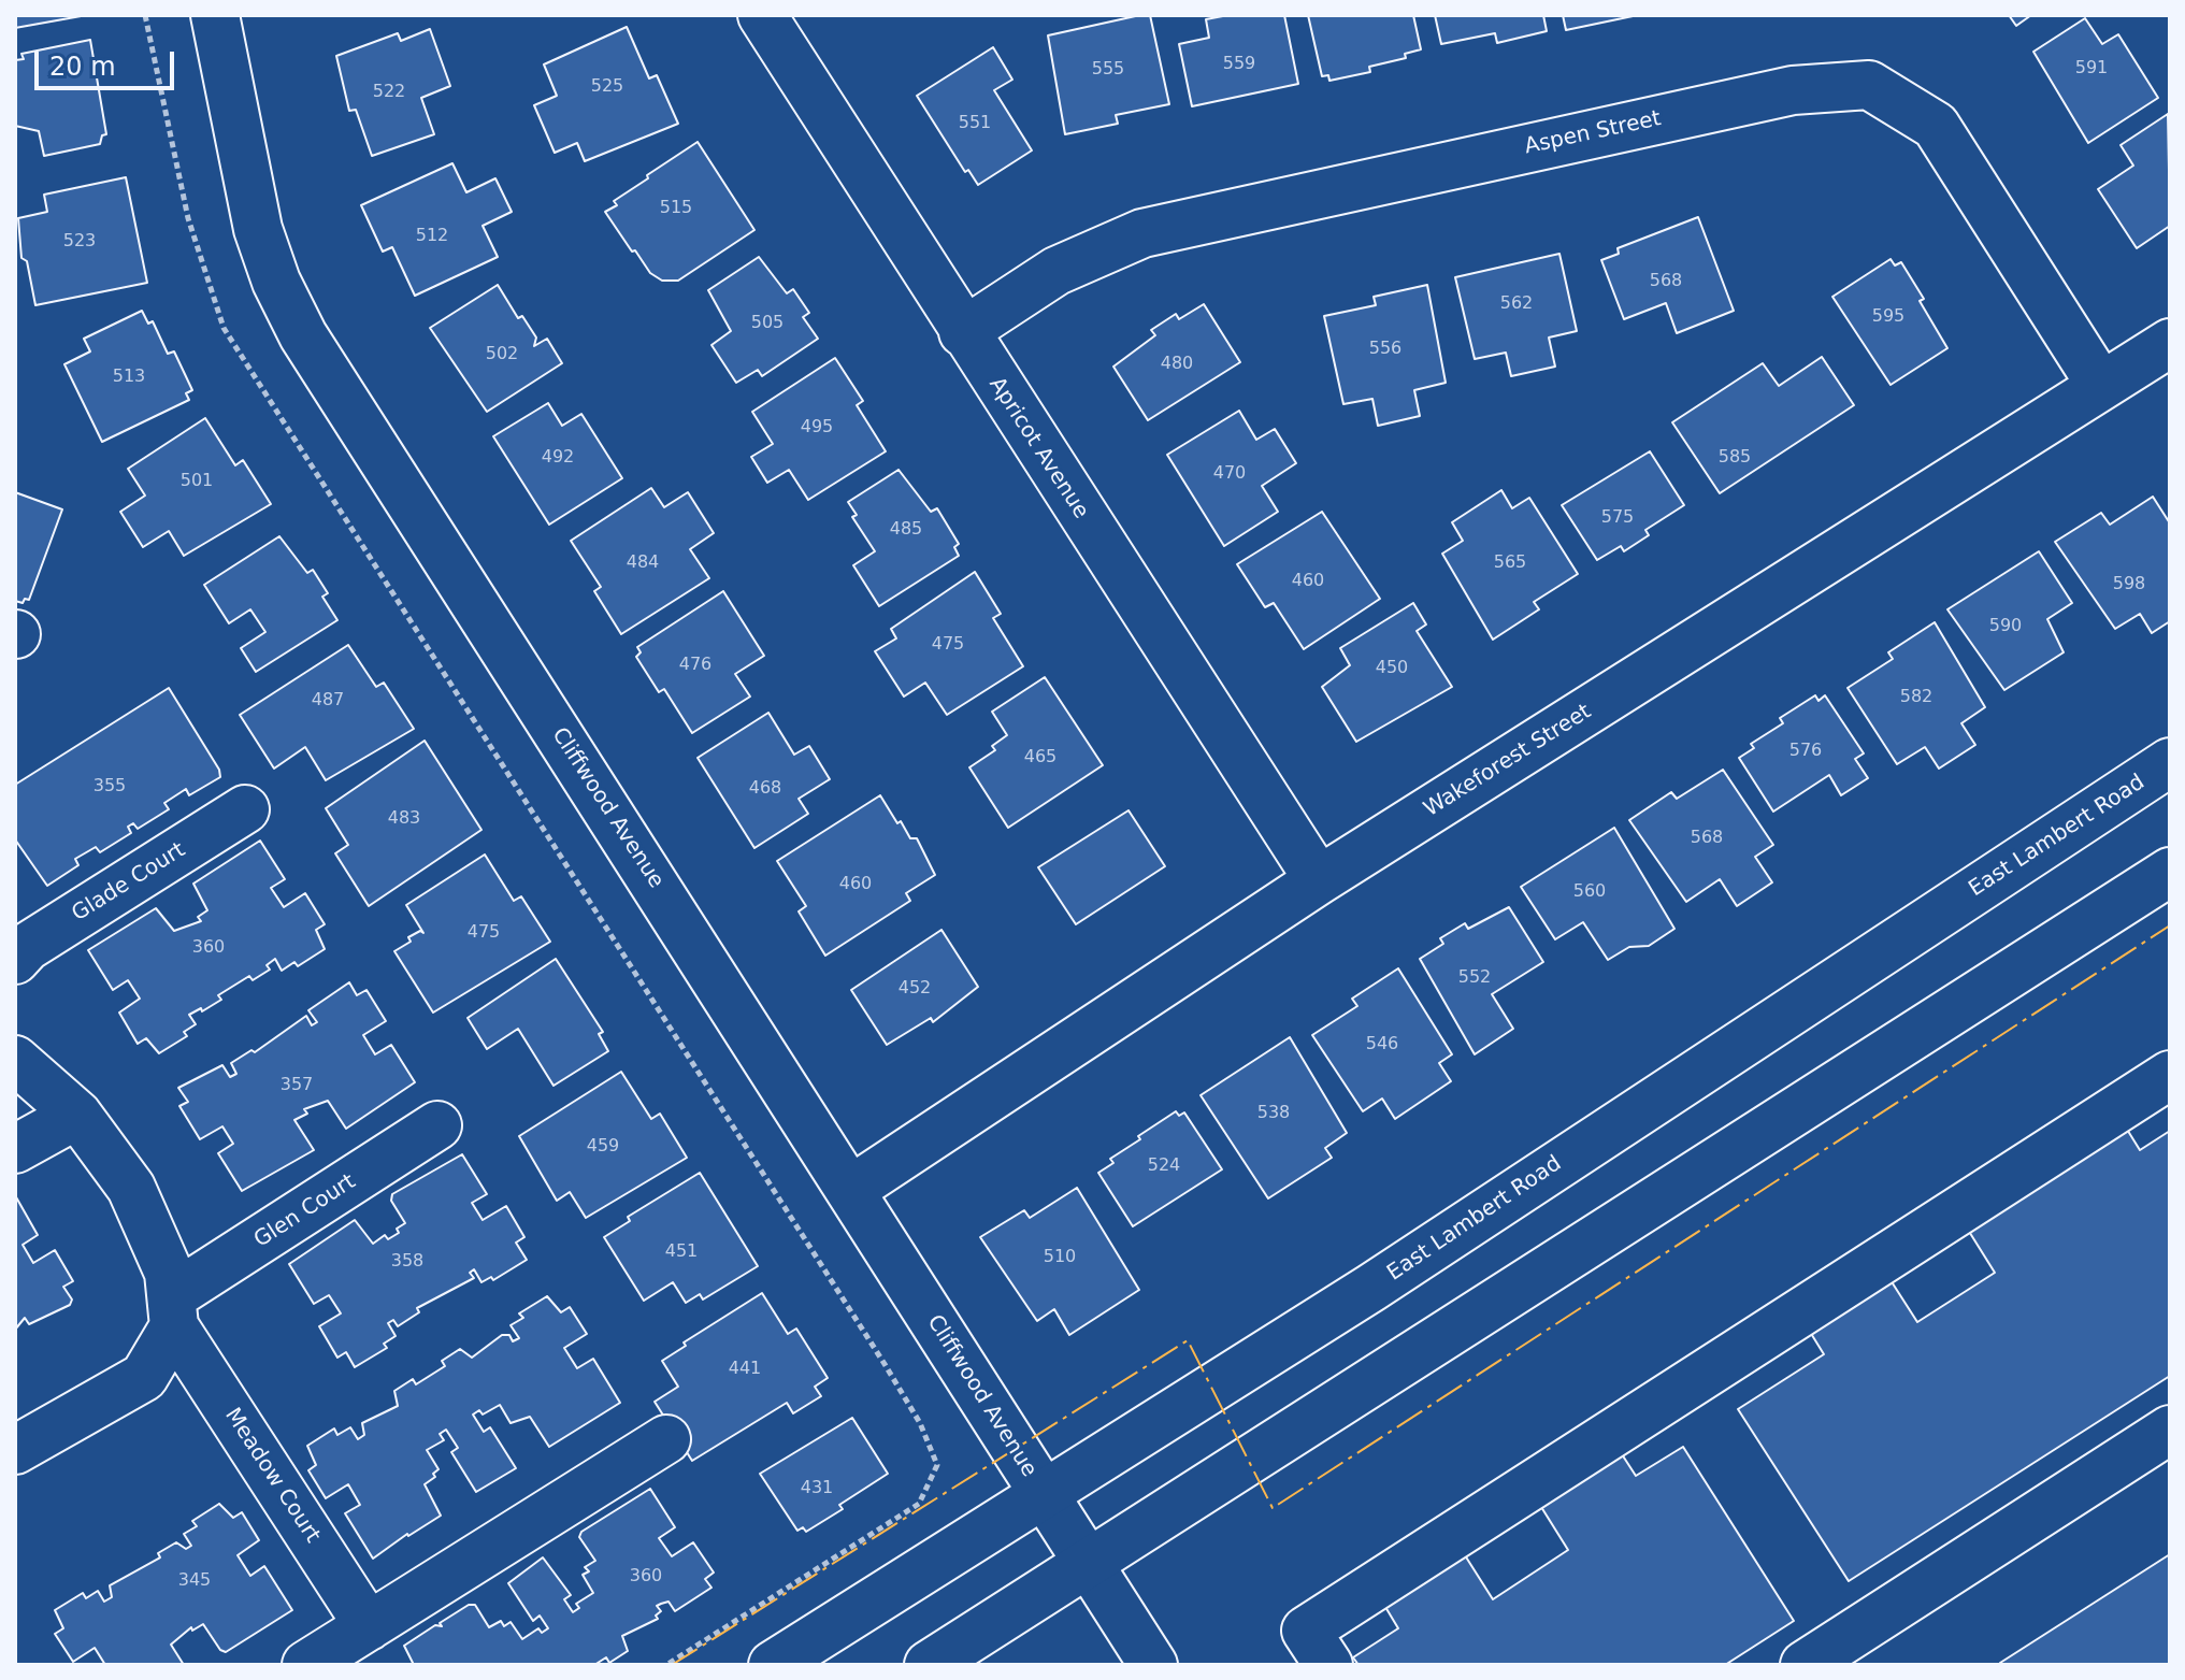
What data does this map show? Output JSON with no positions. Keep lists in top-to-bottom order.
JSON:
{
  "streets": {
    "street": [
      "Aspen Street",
      "Apricot Avenue",
      "Wakeforest Street",
      "Cliffwood Avenue",
      "East Lambert Road",
      "Glade Court",
      "Glen Court",
      "Meadow Court"
    ]
  },
  "crossings": [
    ["Aspen Street", "Apricot Avenue"],
    ["Aspen Street", "Wakeforest Street"],
    ["Apricot Avenue", "Wakeforest Street"],
    ["Wakeforest Street", "Cliffwood Avenue"],
    ["Cliffwood Avenue", "East Lambert Road"],
    ["Glen Court", "Meadow Court"]
  ],
  "house_numbers": [
    "559",
    "591",
    "555",
    "525",
    "522",
    "551",
    "515",
    "512",
    "523",
    "568",
    "562",
    "595",
    "505",
    "556",
    "502",
    "480",
    "513",
    "495",
    "492",
    "585",
    "470",
    "501",
    "575",
    "485",
    "484",
    "565",
    "460",
    "598",
    "590",
    "475",
    "476",
    "450",
    "582",
    "487",
    "576",
    "465",
    "355",
    "468",
    "483",
    "568",
    "460",
    "560",
    "475",
    "360",
    "552",
    "452",
    "546",
    "357",
    "538",
    "459",
    "524",
    "451",
    "510",
    "358",
    "441",
    "431",
    "360",
    "345"
  ],
  "scale_bar": "20 m"
}
